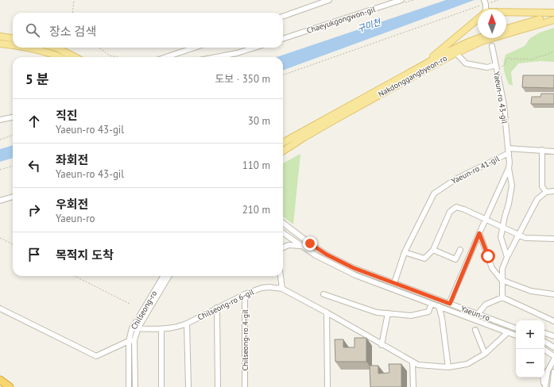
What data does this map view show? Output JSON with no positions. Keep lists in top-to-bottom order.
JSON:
{
  "streets": {
    "main road": ["Nakdonggangbyeon-ro"],
    "street": [
      "Chaeyukgongwon-gil",
      "Yaeun-ro 43-gil",
      "Yaeun-ro 41-gil",
      "Chilseong-ro 6-gil",
      "Chilseong-ro",
      "Yaeun-ro",
      "Chilseong-ro 4-gil"
    ]
  },
  "crossings": [
    ["Yaeun-ro 43-gil", "Yaeun-ro 41-gil"],
    ["Yaeun-ro 41-gil", "Yaeun-ro"],
    ["Chilseong-ro 6-gil", "Chilseong-ro"],
    ["Chilseong-ro 6-gil", "Yaeun-ro"],
    ["Chilseong-ro 6-gil", "Chilseong-ro 4-gil"]
  ],
  "water": ["구미천"],
  "north": "top",
  "page": {
    "search": "장소 검색",
    "heading": ["5 분", "도보 · 350 m"],
    "list": [
      ["직진", "Yaeun-ro 43-gil", "30 m"],
      ["좌회전", "Yaeun-ro 43-gil", "110 m"],
      ["우회전", "Yaeun-ro", "210 m"],
      "목적지 도착"
    ],
    "map_buttons": ["+", "−"]
  }
}
